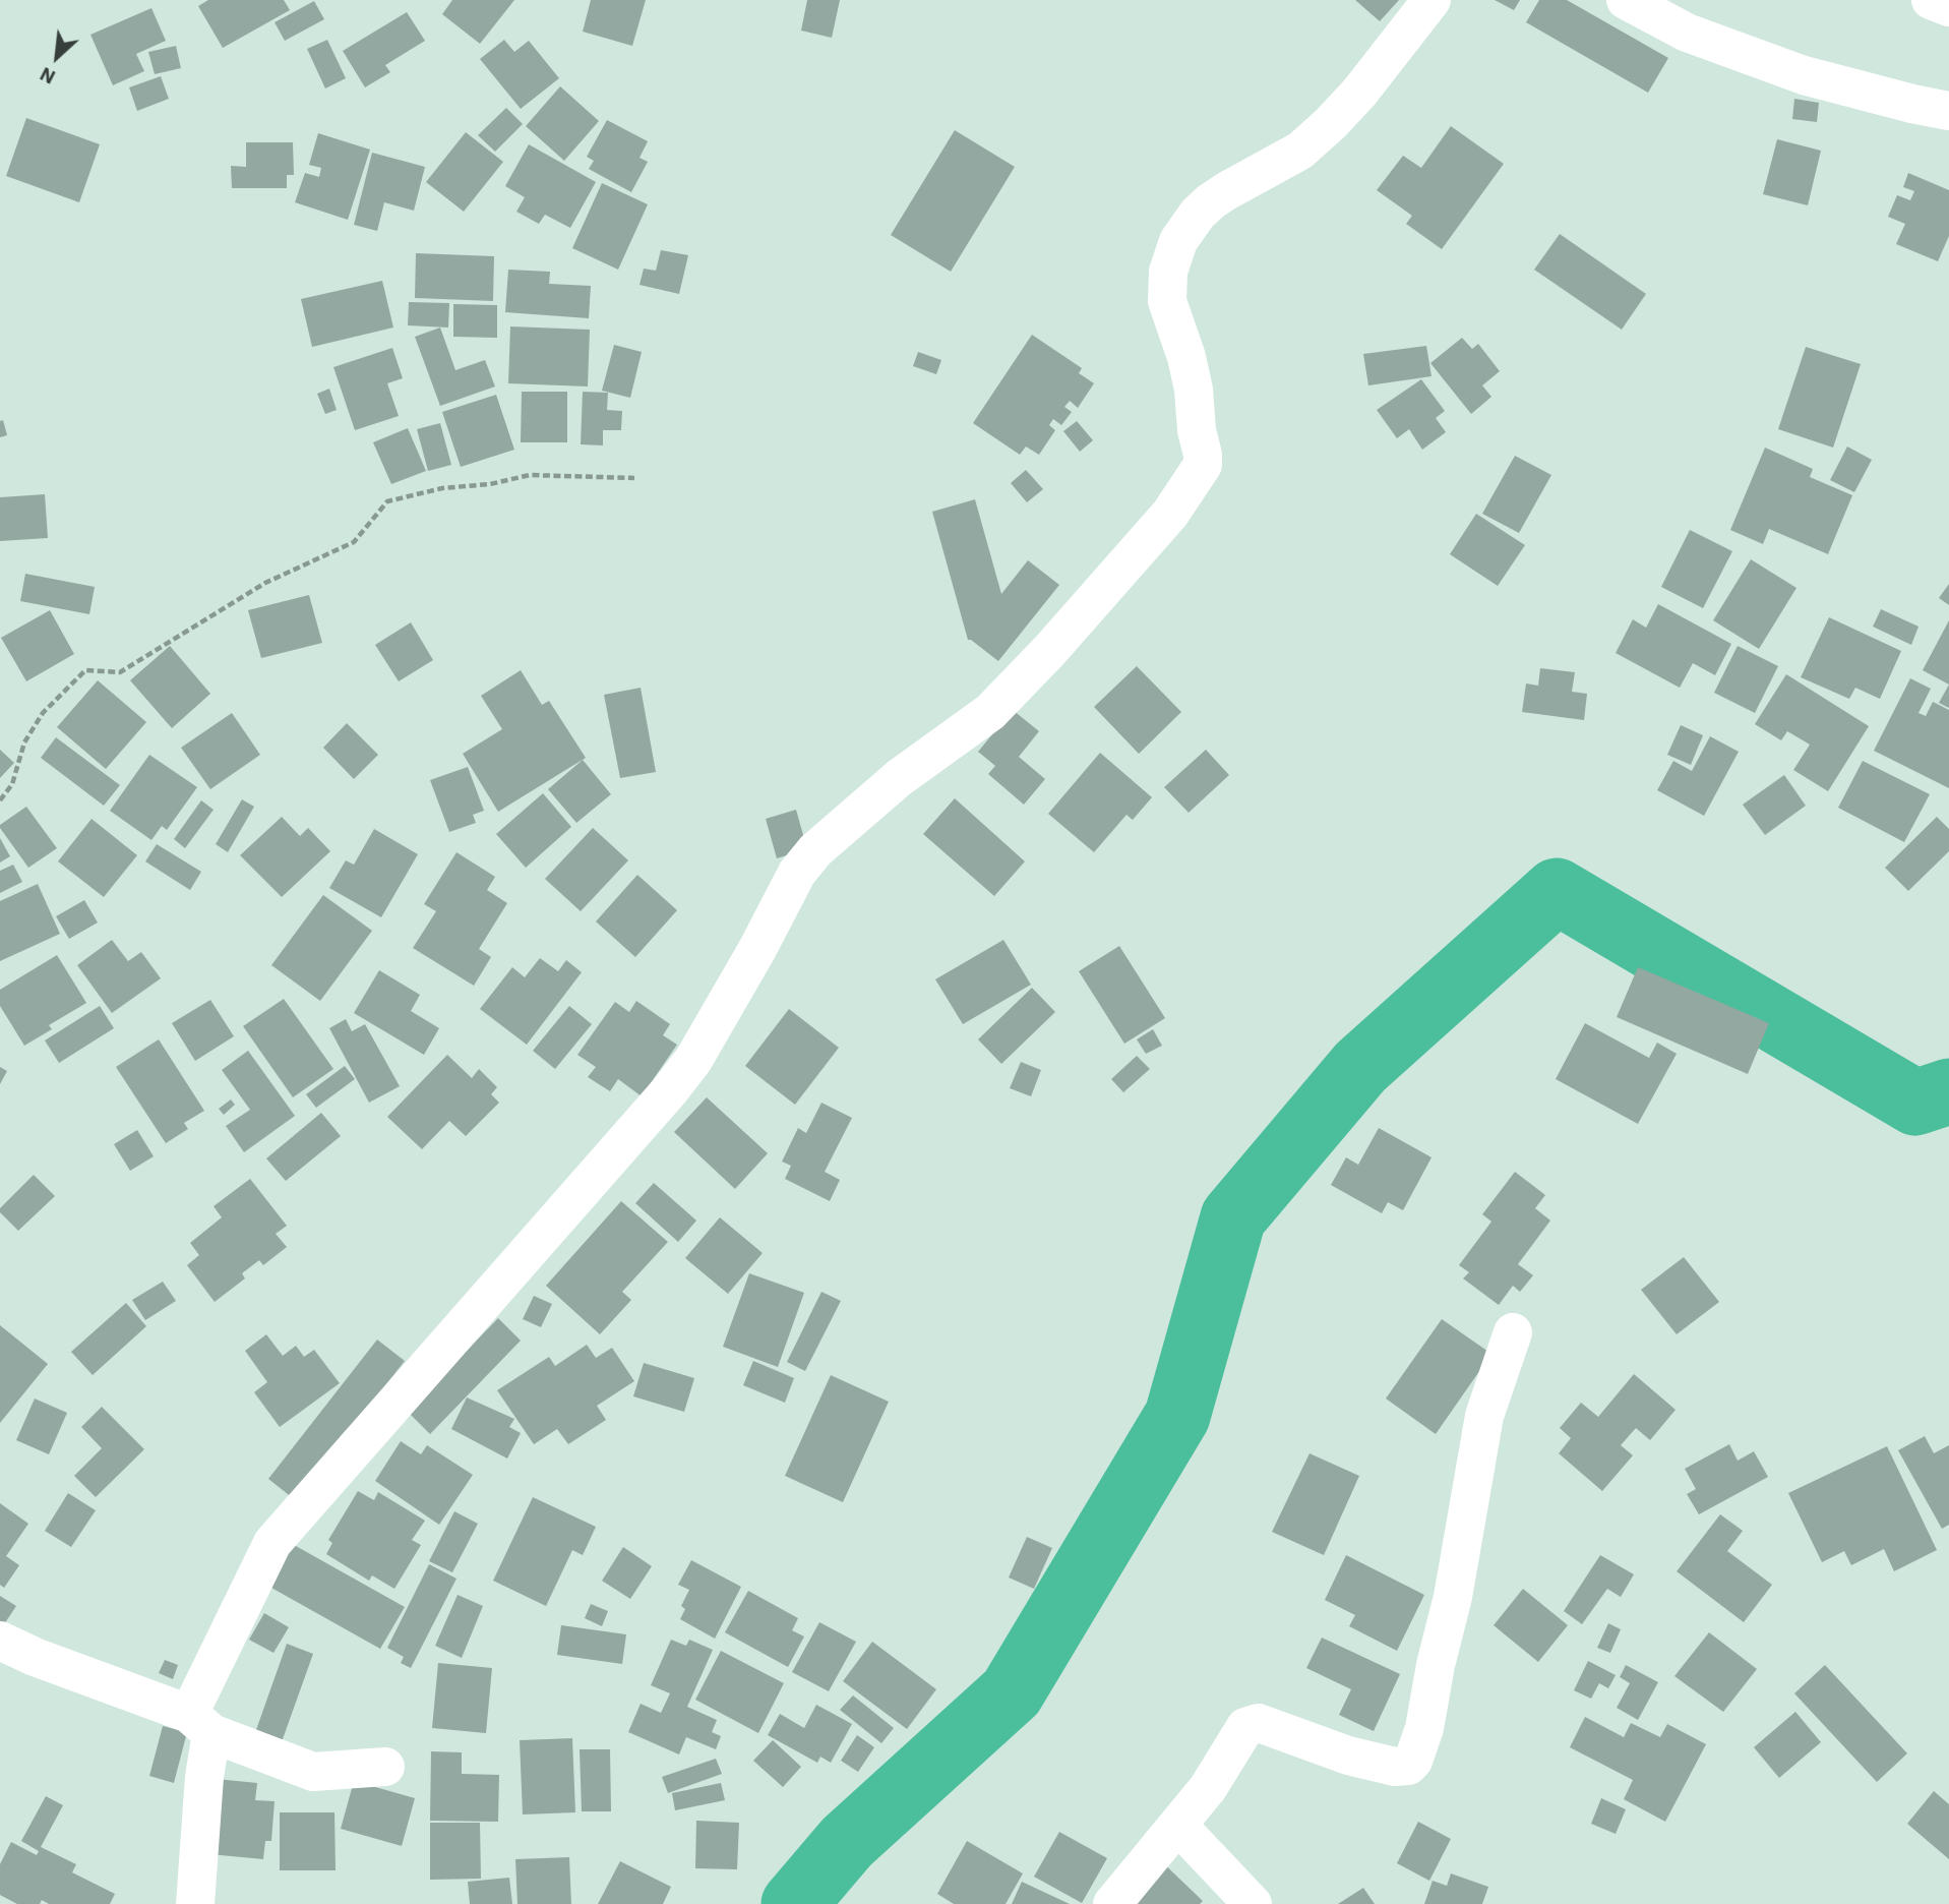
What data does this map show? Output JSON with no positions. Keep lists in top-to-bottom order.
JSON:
{
  "north": "bottom left"
}
